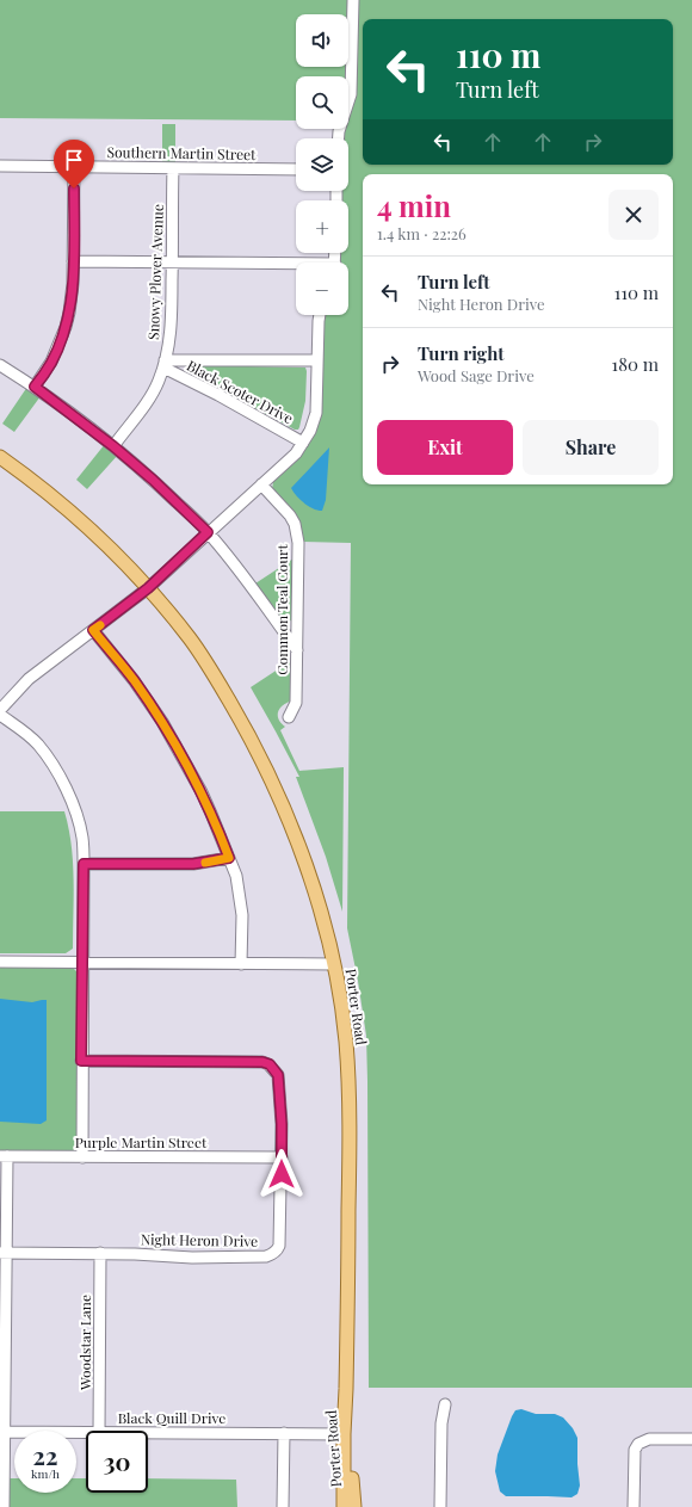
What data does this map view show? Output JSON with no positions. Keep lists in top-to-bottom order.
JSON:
{
  "streets": {
    "main road": ["Porter Road"],
    "street": [
      "Southern Martin Street",
      "Snowy Plover Avenue",
      "Black Scoter Drive",
      "Common Teal Court",
      "Purple Martin Street",
      "Night Heron Drive",
      "Woodstar Lane",
      "Black Quill Drive"
    ]
  },
  "crossings": [
    ["Southern Martin Street", "Snowy Plover Avenue"],
    ["Snowy Plover Avenue", "Black Scoter Drive"],
    ["Porter Road", "Black Quill Drive"],
    ["Purple Martin Street", "Night Heron Drive"],
    ["Night Heron Drive", "Woodstar Lane"]
  ],
  "page": {
    "map_buttons": ["+", "−"],
    "turn": ["110 m", "Turn left"],
    "heading": ["4 min", "1.4 km · 22:26"],
    "list": [
      {
        "name": "Turn left",
        "note": "Night Heron Drive",
        "value": "110 m"
      },
      {
        "name": "Turn right",
        "note": "Wood Sage Drive",
        "value": "180 m"
      }
    ],
    "buttons": ["Exit", "Share"],
    "speed": "22 km/h",
    "limit": "30"
  }
}
